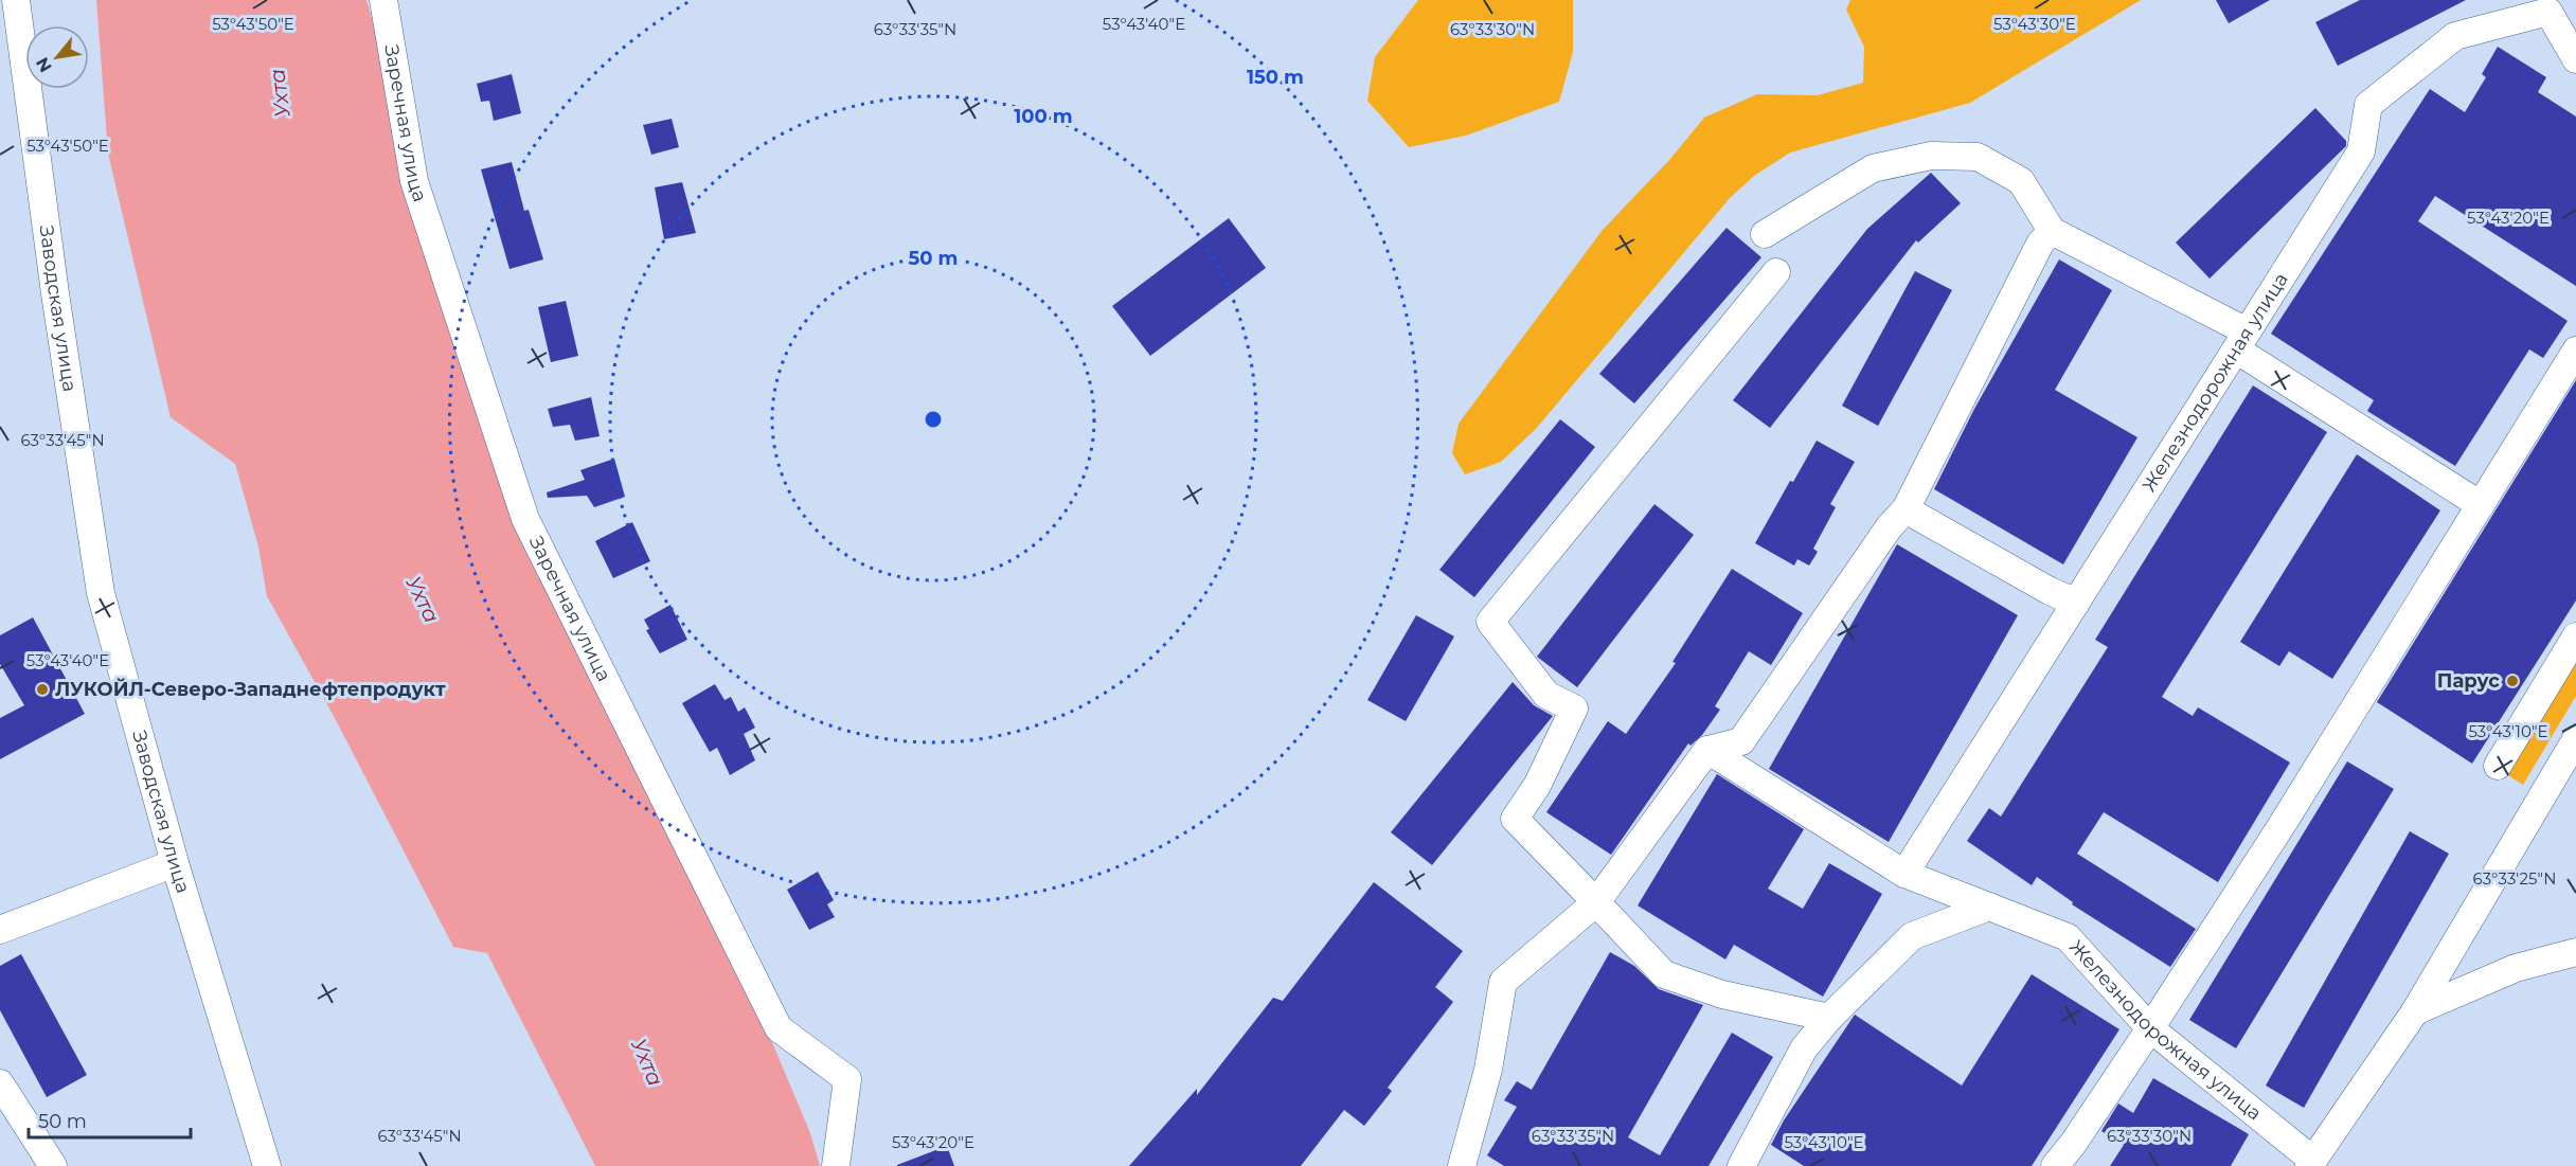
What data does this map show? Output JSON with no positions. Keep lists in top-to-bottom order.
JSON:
{
  "streets": {
    "street": ["Заречная улица", "Заводская улица", "Железнодорожная улица"]
  },
  "water": ["Ухта"],
  "places": ["Парус", "ЛУКОЙЛ-Северо-Западнефтепродукт"],
  "scale_bar": "50 m",
  "north": "bottom left",
  "coordinates": [
    "53°43'50\"E",
    "53°43'40\"E",
    "53°43'30\"E",
    "63°33'35\"N",
    "63°33'30\"N",
    "53°43'20\"E",
    "63°33'45\"N",
    "53°43'10\"E",
    "63°33'25\"N"
  ],
  "rings": ["150 m", "100 m", "50 m"]
}
